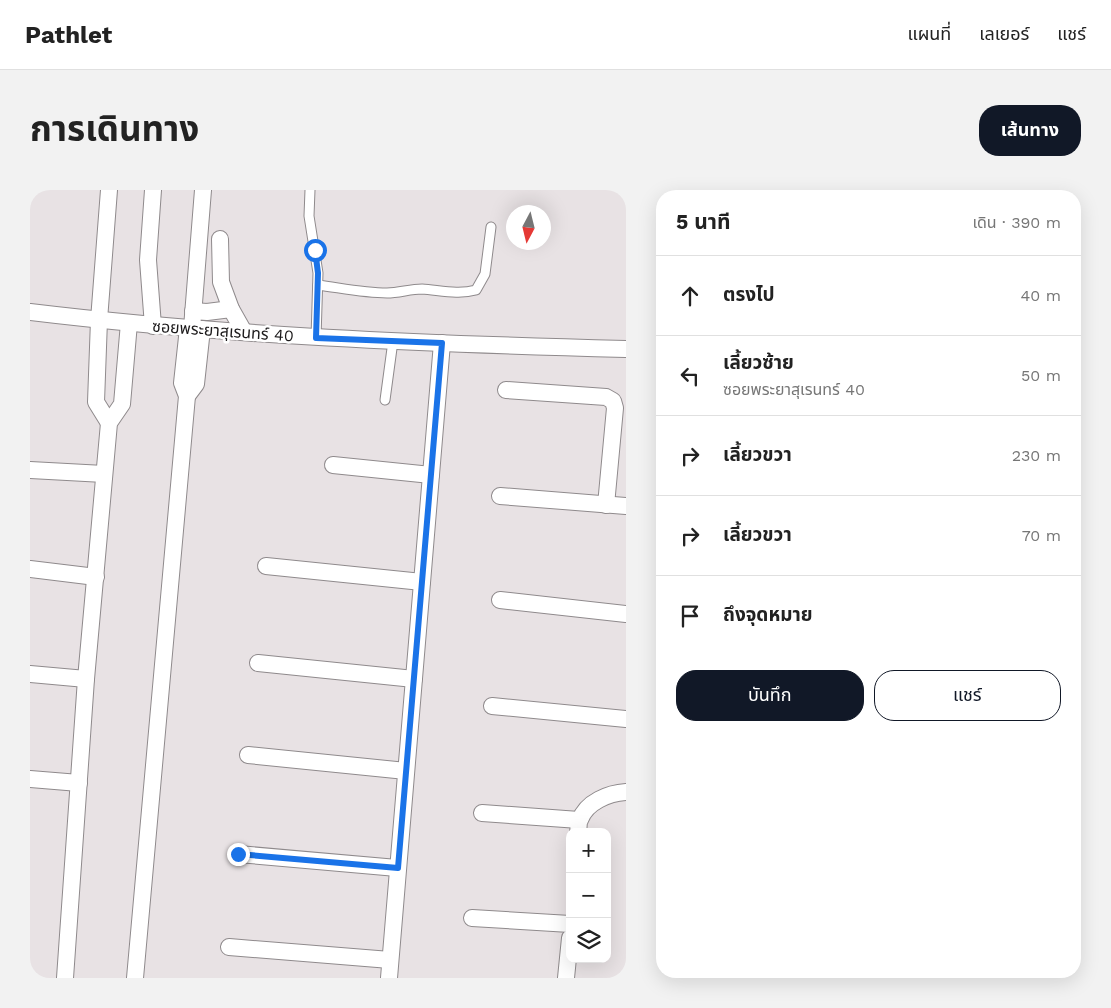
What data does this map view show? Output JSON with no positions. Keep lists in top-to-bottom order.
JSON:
{
  "streets": {
    "street": ["ซอยพระยาสุเรนทร์ 40"]
  },
  "north": "bottom",
  "page": {
    "header": "Pathlet",
    "nav": ["แผนที่", "เลเยอร์", "แชร์"],
    "title": "การเดินทาง",
    "buttons": [
      "เส้นทาง",
      ["บันทึก", "แชร์"]
    ],
    "heading": ["5 นาที", "เดิน · 390 m"],
    "list": [
      ["ตรงไป", "40 m"],
      ["เลี้ยวซ้าย", "ซอยพระยาสุเรนทร์ 40", "50 m"],
      ["เลี้ยวขวา", "230 m"],
      ["เลี้ยวขวา", "70 m"],
      "ถึงจุดหมาย"
    ],
    "map_buttons": ["+", "−"]
  }
}
